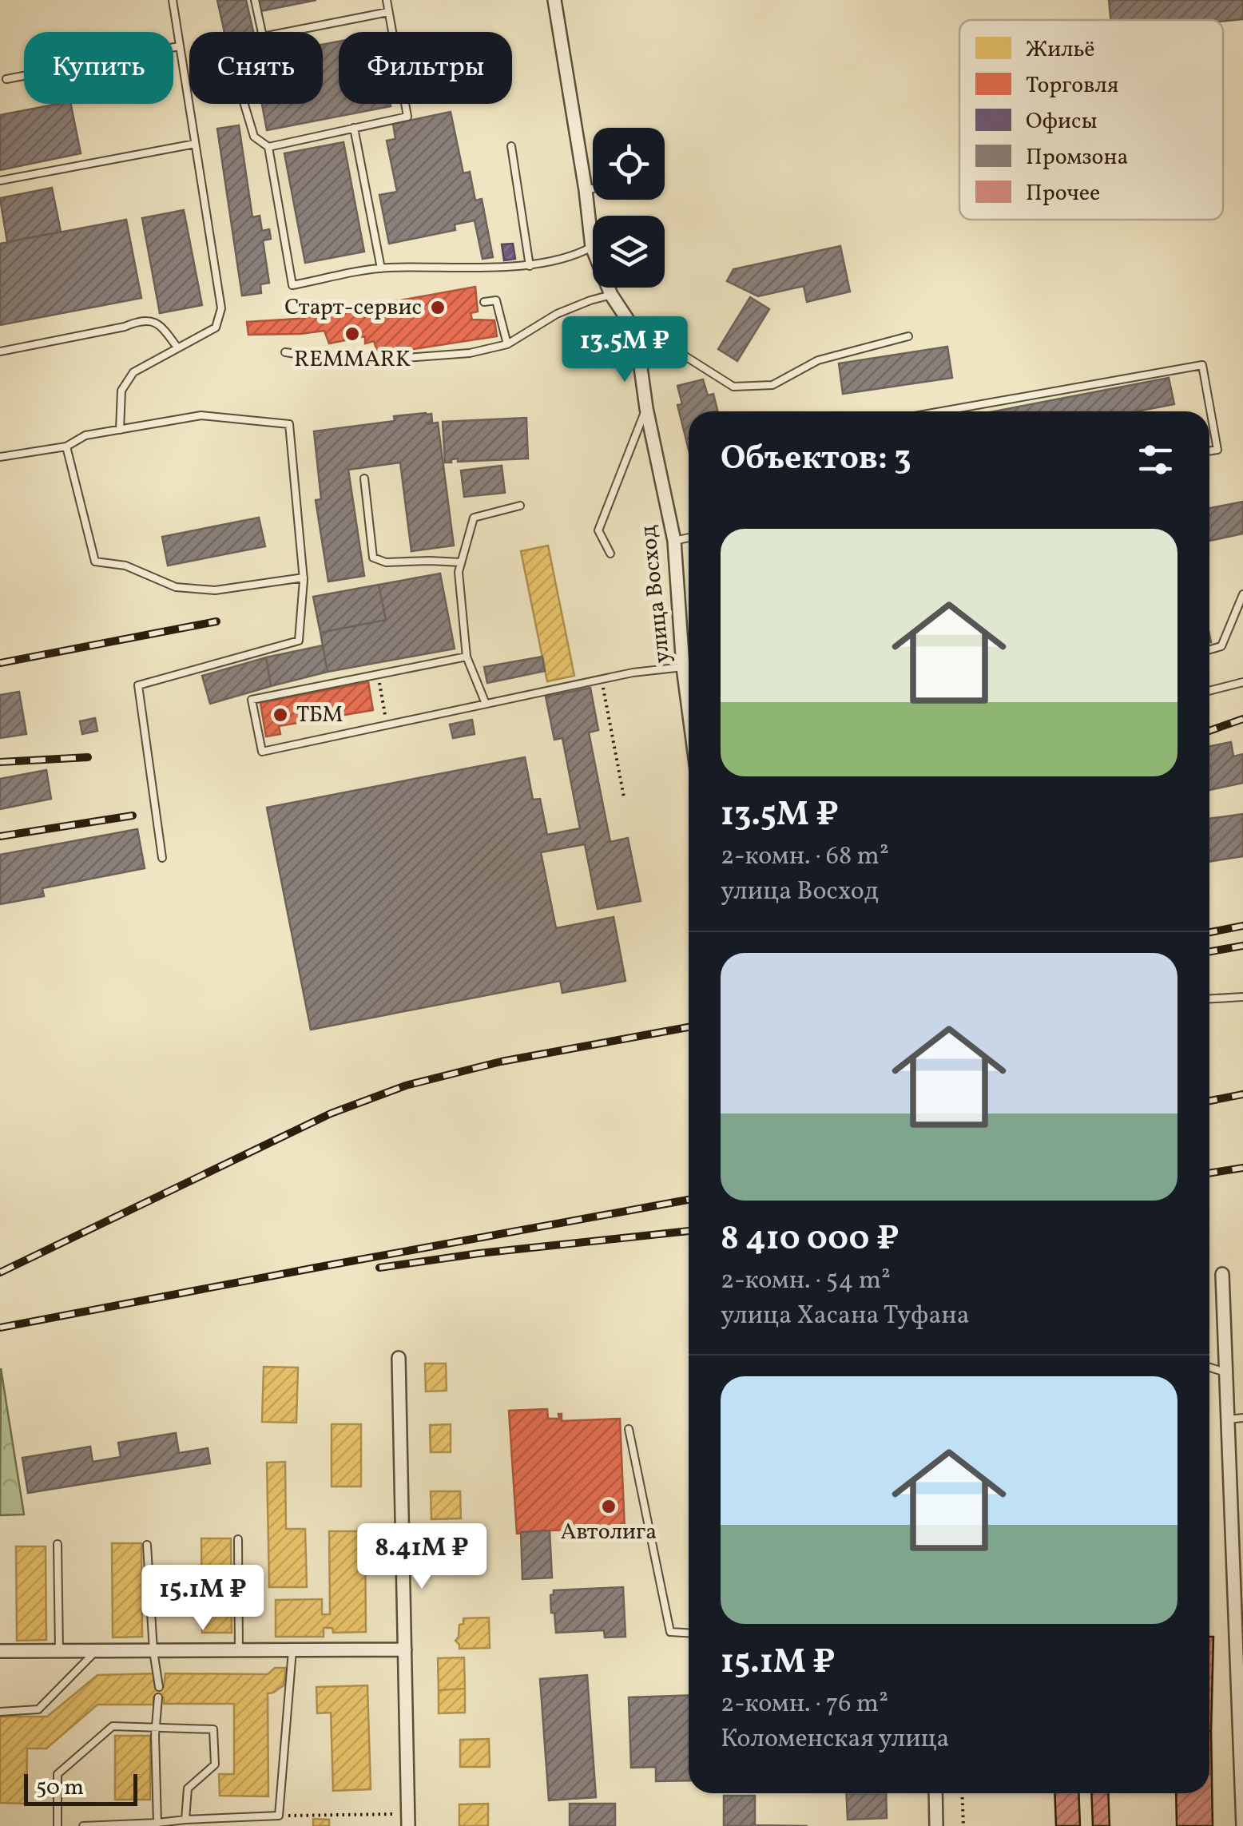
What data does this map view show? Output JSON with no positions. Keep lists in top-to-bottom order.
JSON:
{
  "streets": {
    "street": ["улица Восход"]
  },
  "places": [
    "Старт-сервис",
    "REMMARK",
    "ТБМ",
    "Автолига"
  ],
  "legend": [
    "Жильё",
    "Торговля",
    "Офисы",
    "Промзона",
    "Прочее"
  ],
  "scale_bar": "50 m",
  "page": {
    "chip": ["Купить", "Снять", "Фильтры"],
    "price": ["13.5M ₽", "8.41M ₽", "15.1M ₽"],
    "heading": "Объектов: 3",
    "list": [
      {
        "name": "13.5M ₽",
        "note": "2-комн. · 68 m² · улица Восход"
      },
      {
        "name": "8 410 000 ₽",
        "note": "2-комн. · 54 m² · улица Хасана Туфана"
      },
      {
        "name": "15.1M ₽",
        "note": "2-комн. · 76 m² · Коломенская улица"
      }
    ],
    "scale": "50 m"
  }
}
